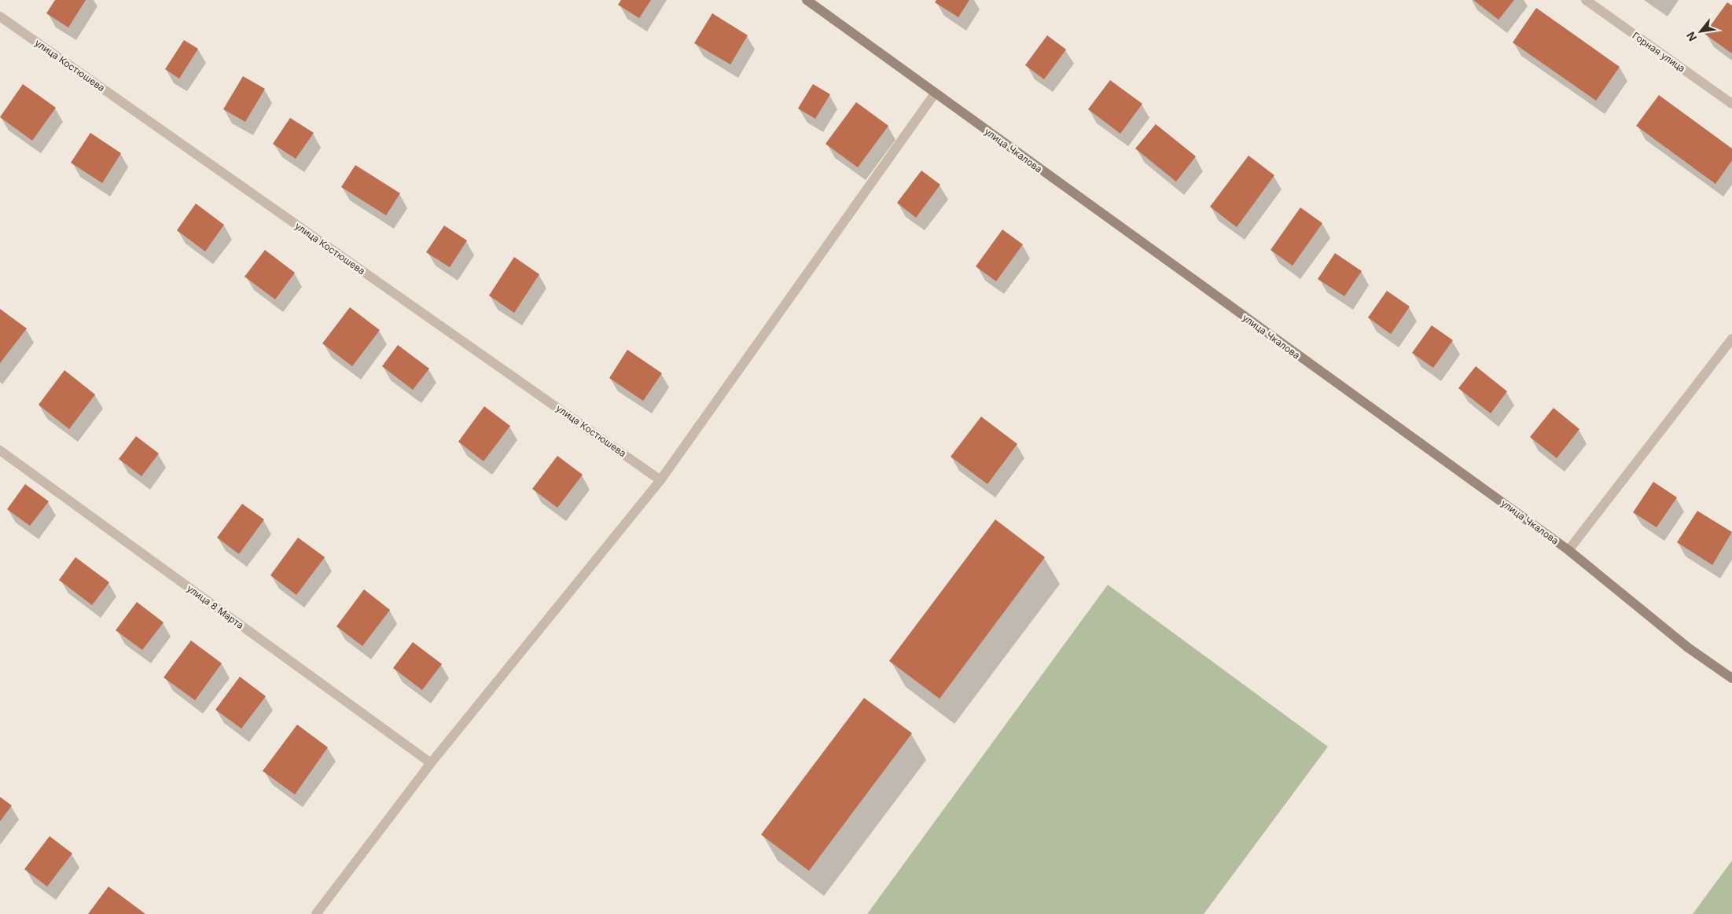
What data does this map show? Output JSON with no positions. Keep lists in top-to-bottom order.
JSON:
{
  "streets": {
    "main road": ["улица Чкалова"],
    "street": ["Горная улица", "улица Костюшева", "улица 8 Марта"]
  },
  "north": "bottom left"
}
